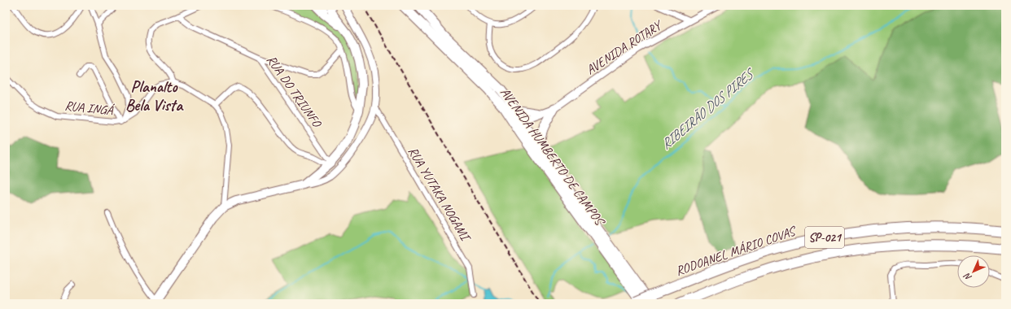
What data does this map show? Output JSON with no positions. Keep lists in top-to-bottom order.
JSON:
{
  "streets": {
    "highway": ["AVENIDA HUMBERTO DE CAMPOS", "SP-021", "RODOANEL MÁRIO COVAS"],
    "street": [
      "AVENIDA ROTARY",
      "RUA DO TRIUNFO",
      "RUA INGÁ",
      "RUA YUTAKA NOGAMI"
    ]
  },
  "crossings": [
    ["AVENIDA ROTARY", "AVENIDA HUMBERTO DE CAMPOS"],
    ["AVENIDA HUMBERTO DE CAMPOS", "RODOANEL MÁRIO COVAS"]
  ],
  "districts": ["Planalto Bela Vista"],
  "water": ["RIBEIRÃO DOS PIRES"],
  "north": "bottom left"
}
